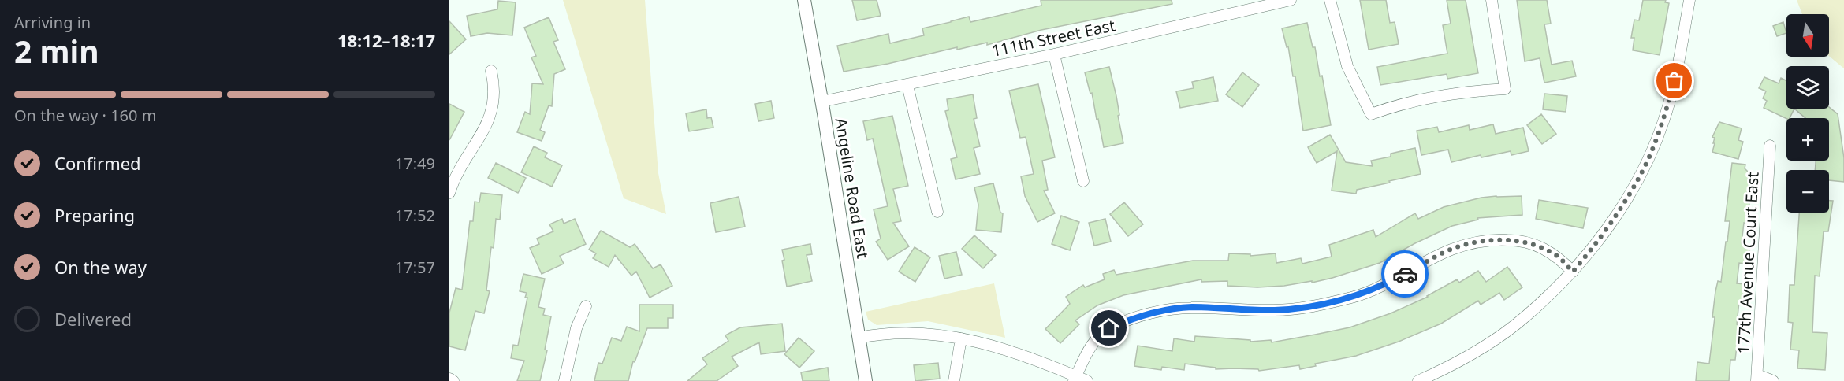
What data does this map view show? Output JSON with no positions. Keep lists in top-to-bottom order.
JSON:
{
  "streets": {
    "street": ["111th Street East", "Angeline Road East", "177th Avenue Court East"]
  },
  "crossings": [
    ["111th Street East", "Angeline Road East"]
  ],
  "north": "bottom",
  "page": {
    "heading": ["2 min", "Arriving in", "18:12–18:17"],
    "map_buttons": ["+", "−"],
    "bar": "On the way · 160 m",
    "list": [
      ["Confirmed", "17:49"],
      ["Preparing", "17:52"],
      ["On the way", "17:57"],
      "Delivered"
    ]
  }
}
